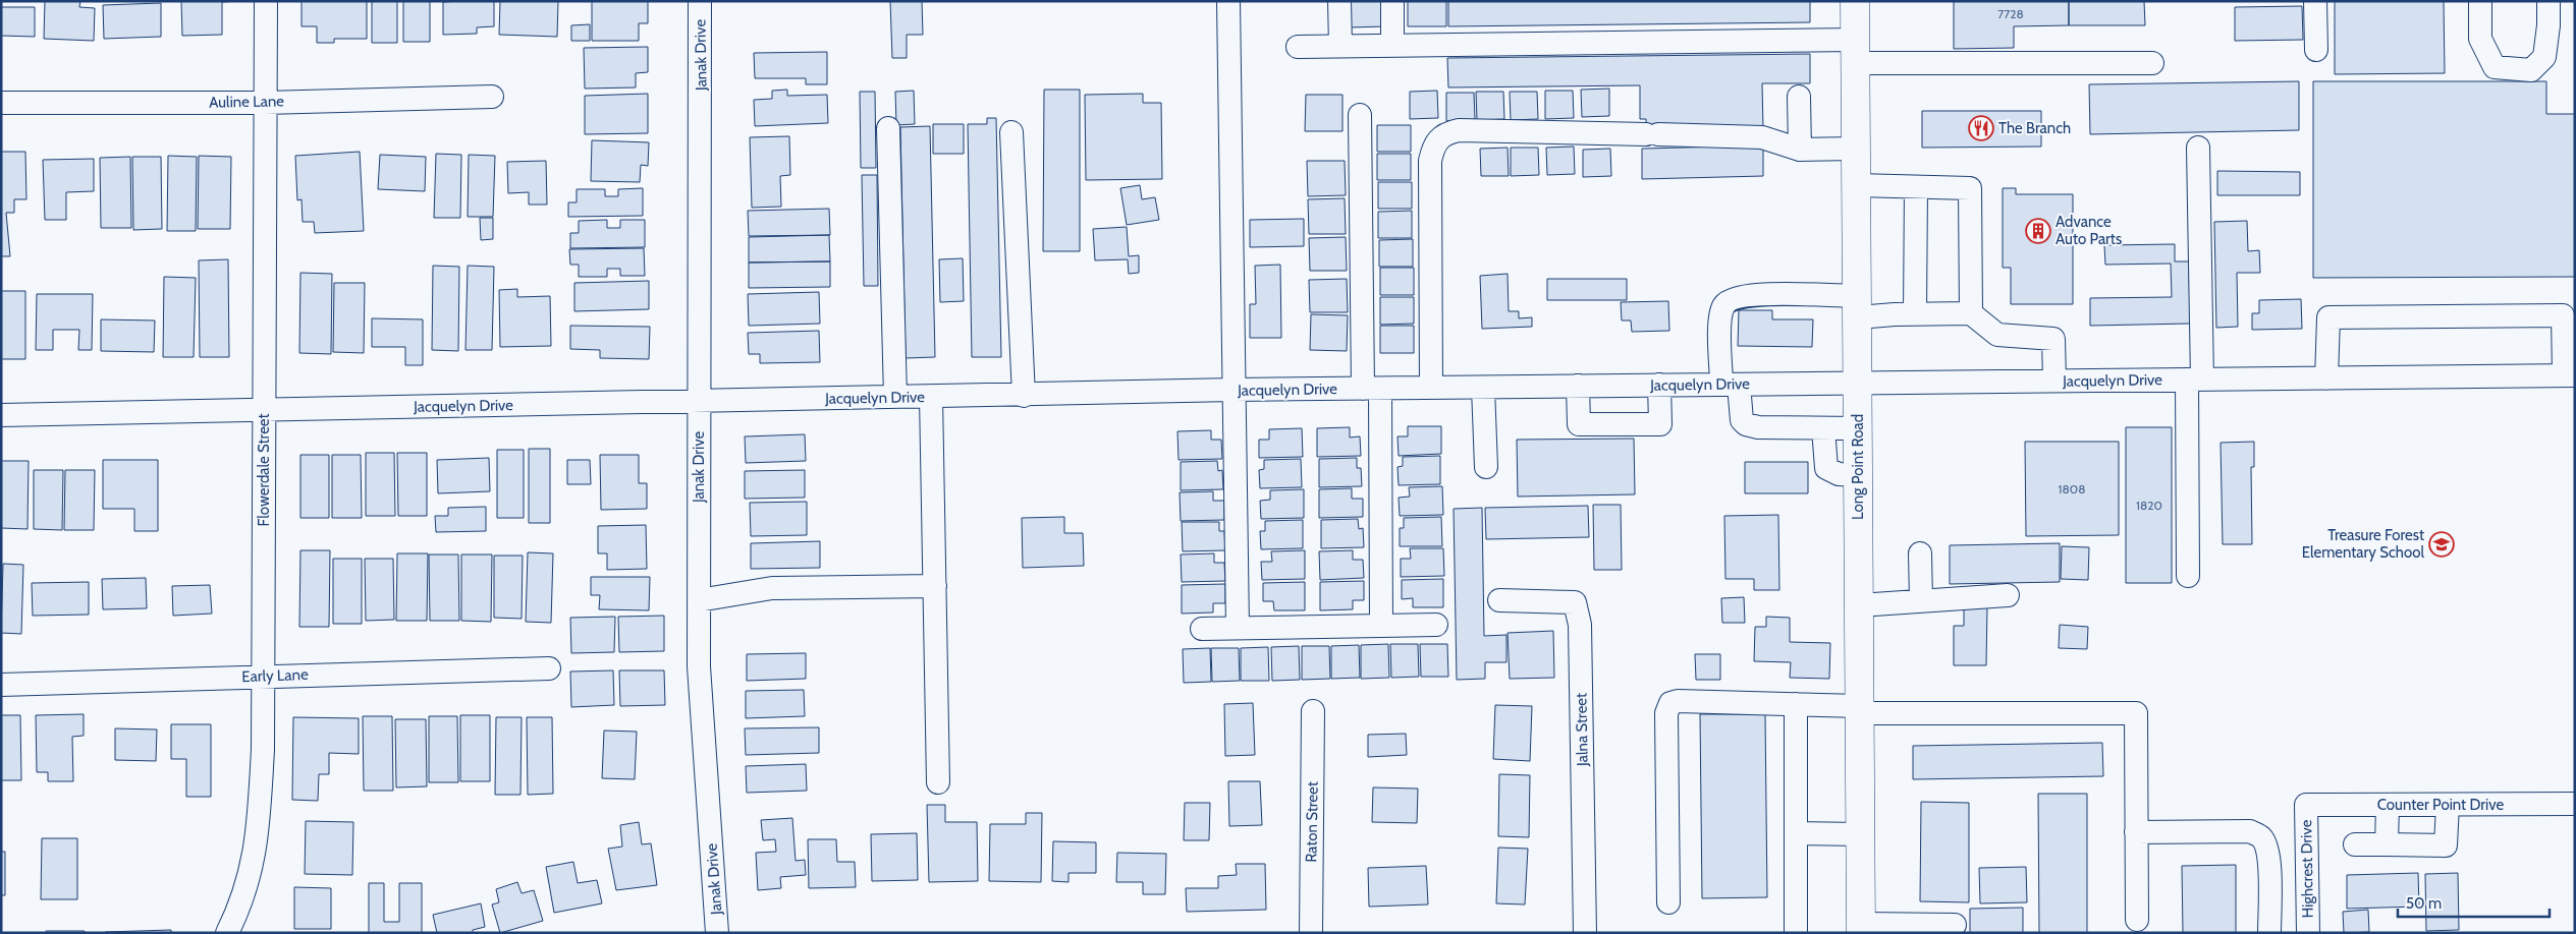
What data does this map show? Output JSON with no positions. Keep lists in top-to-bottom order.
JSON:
{
  "streets": {
    "main road": ["Long Point Road"],
    "street": [
      "Janak Drive",
      "Auline Lane",
      "Jacquelyn Drive",
      "Flowerdale Street",
      "Early Lane",
      "Jalna Street",
      "Counter Point Drive",
      "Raton Street",
      "Highcrest Drive"
    ]
  },
  "crossings": [
    ["Janak Drive", "Jacquelyn Drive"],
    ["Auline Lane", "Flowerdale Street"],
    ["Jacquelyn Drive", "Long Point Road"],
    ["Jacquelyn Drive", "Flowerdale Street"],
    ["Flowerdale Street", "Early Lane"],
    ["Counter Point Drive", "Highcrest Drive"]
  ],
  "places": {
    "restaurant": ["The Branch"],
    "building": ["Advance Auto Parts"],
    "school or university": ["Treasure Forest Elementary School"]
  },
  "house_numbers": ["7728", "1808", "1820"],
  "scale_bar": "50 m"
}
